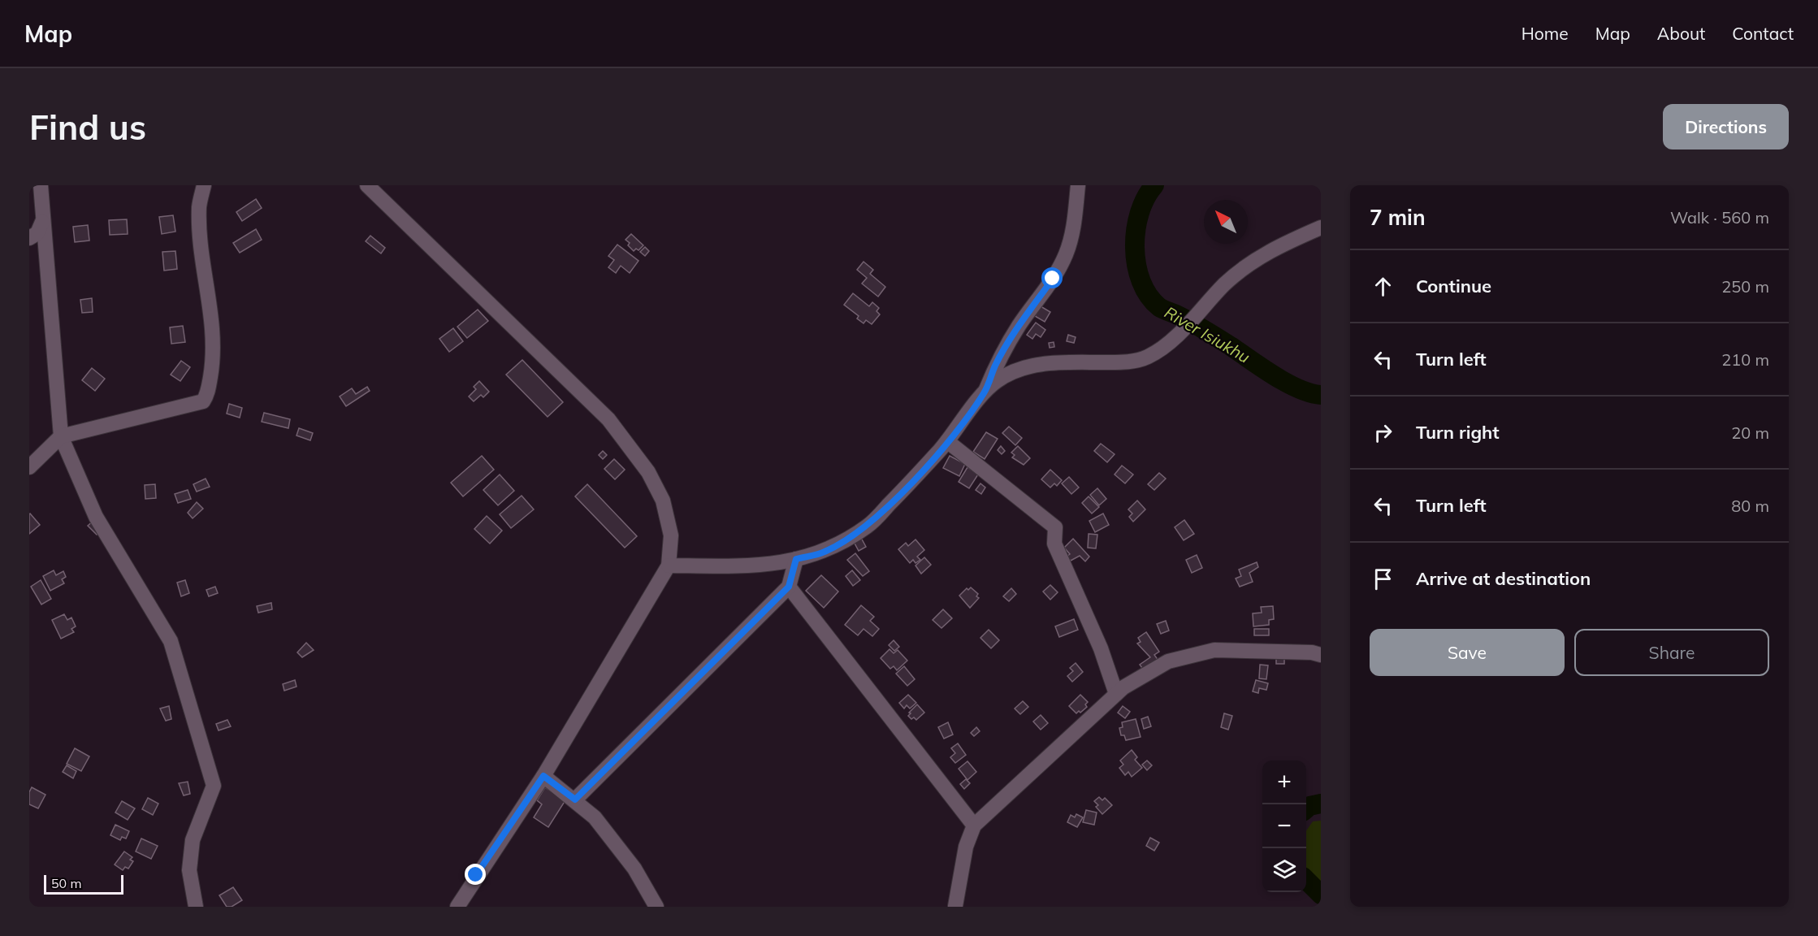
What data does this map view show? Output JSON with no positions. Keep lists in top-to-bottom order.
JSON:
{
  "water": ["River Isiukhu"],
  "scale_bar": "50 m",
  "north": "top left",
  "page": {
    "header": "Map",
    "nav": [
      "Home",
      "Map",
      "About",
      "Contact"
    ],
    "buttons": [
      "Directions",
      ["Save", "Share"]
    ],
    "title": "Find us",
    "heading": ["7 min", "Walk · 560 m"],
    "list": [
      ["Continue", "250 m"],
      ["Turn left", "210 m"],
      ["Turn right", "20 m"],
      ["Turn left", "80 m"],
      "Arrive at destination"
    ],
    "map_buttons": ["+", "−"],
    "scale": "50 m"
  }
}
